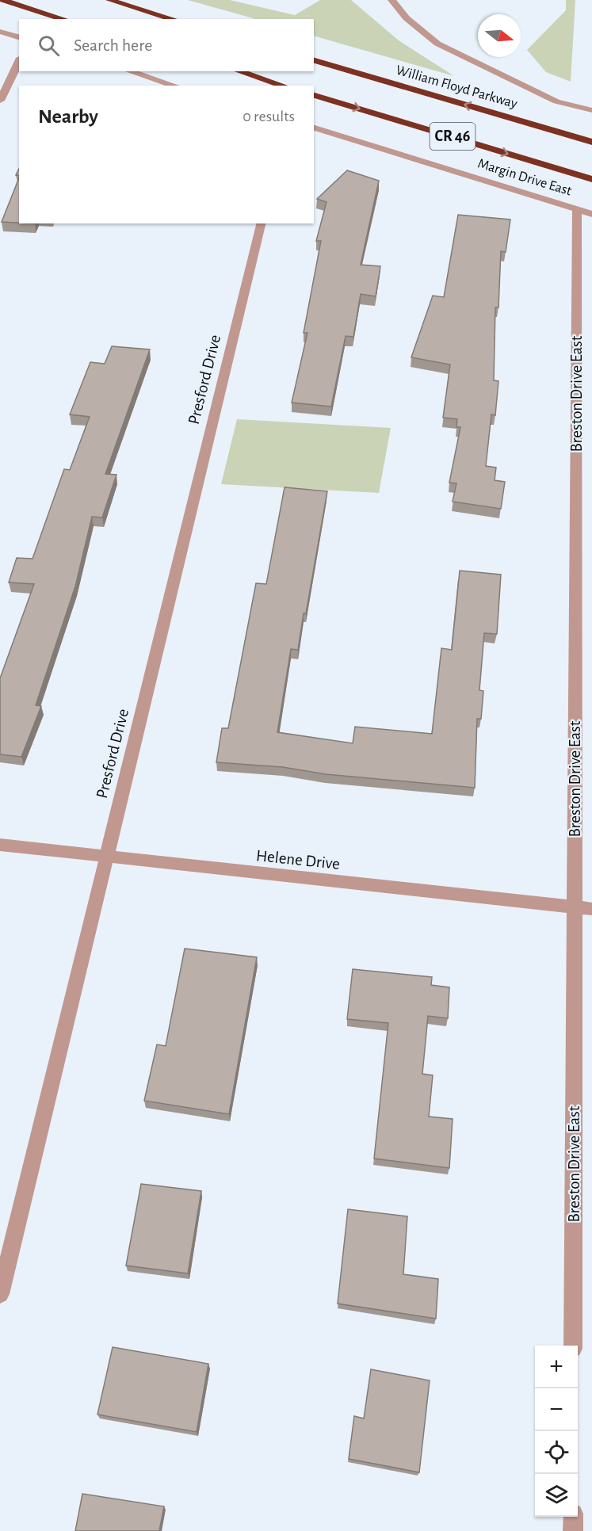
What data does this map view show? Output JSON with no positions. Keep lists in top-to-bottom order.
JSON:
{
  "streets": {
    "highway": ["William Floyd Parkway", "CR 46"],
    "street": [
      "Margin Drive East",
      "Presford Drive",
      "Breston Drive East",
      "Helene Drive"
    ]
  },
  "crossings": [
    ["Margin Drive East", "Breston Drive East"],
    ["Presford Drive", "Helene Drive"],
    ["Breston Drive East", "Helene Drive"]
  ],
  "north": "right",
  "page": {
    "search": "Search here",
    "heading": ["Nearby", "0 results"],
    "map_buttons": ["+", "−"]
  }
}
